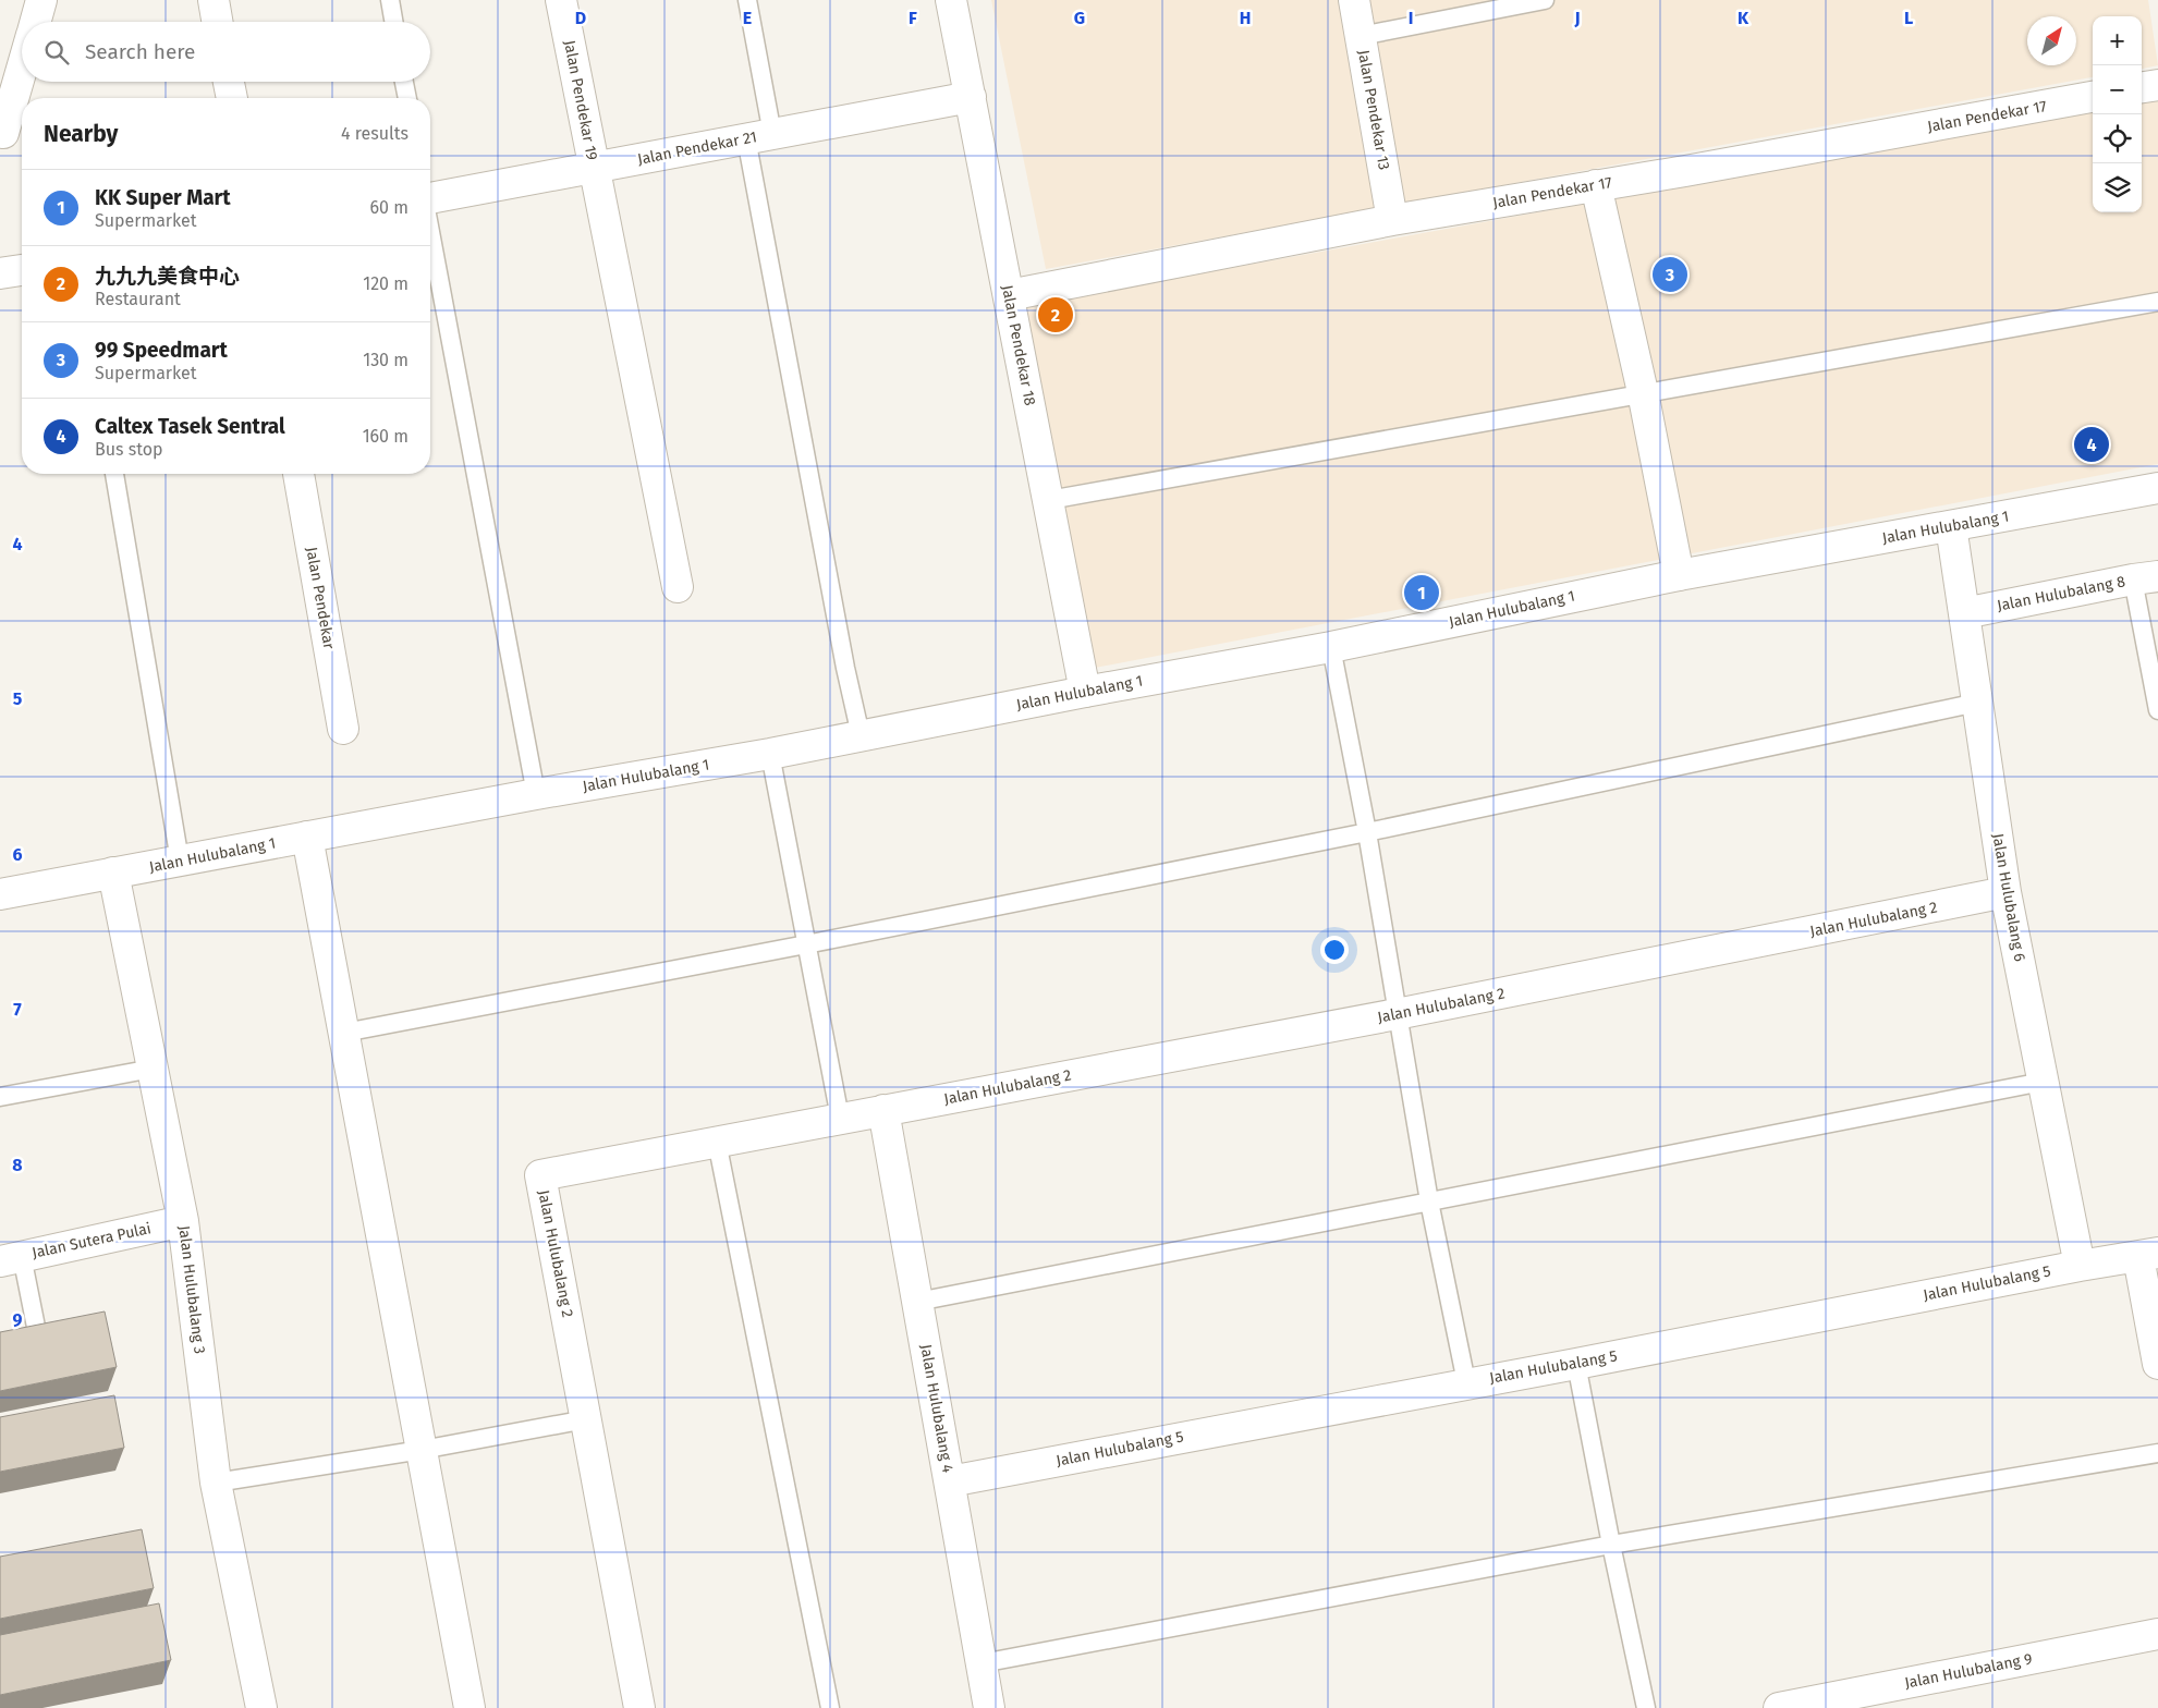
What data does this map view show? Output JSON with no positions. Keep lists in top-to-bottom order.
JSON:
{
  "streets": {
    "street": [
      "Jalan Pendekar 19",
      "Jalan Pendekar 13",
      "Jalan Pendekar 17",
      "Jalan Pendekar 21",
      "Jalan Pendekar 18",
      "Jalan Hulubalang 1",
      "Jalan Hulubalang 8",
      "Jalan Pendekar",
      "Jalan Hulubalang 6",
      "Jalan Hulubalang 2",
      "Jalan Sutera Pulai",
      "Jalan Hulubalang 5",
      "Jalan Hulubalang 3",
      "Jalan Hulubalang 4",
      "Jalan Hulubalang 9"
    ]
  },
  "crossings": [
    ["Jalan Pendekar 19", "Jalan Pendekar 21"],
    ["Jalan Pendekar 13", "Jalan Pendekar 17"],
    ["Jalan Pendekar 17", "Jalan Pendekar 18"],
    ["Jalan Pendekar 21", "Jalan Pendekar 18"],
    ["Jalan Pendekar 18", "Jalan Hulubalang 1"],
    ["Jalan Hulubalang 1", "Jalan Hulubalang 6"],
    ["Jalan Hulubalang 1", "Jalan Hulubalang 3"],
    ["Jalan Hulubalang 8", "Jalan Hulubalang 6"],
    ["Jalan Hulubalang 6", "Jalan Hulubalang 2"],
    ["Jalan Hulubalang 6", "Jalan Hulubalang 5"],
    ["Jalan Hulubalang 2", "Jalan Hulubalang 4"],
    ["Jalan Sutera Pulai", "Jalan Hulubalang 3"],
    ["Jalan Hulubalang 5", "Jalan Hulubalang 4"]
  ],
  "north": "top right",
  "page": {
    "map_buttons": ["+", "−"],
    "search": "Search here",
    "heading": ["Nearby", "4 results"],
    "list": [
      {
        "mark": "1",
        "name": "KK Super Mart",
        "note": "Supermarket",
        "value": "60 m"
      },
      {
        "mark": "2",
        "name": "九九九美食中心",
        "note": "Restaurant",
        "value": "120 m"
      },
      {
        "mark": "3",
        "name": "99 Speedmart",
        "note": "Supermarket",
        "value": "130 m"
      },
      {
        "mark": "4",
        "name": "Caltex Tasek Sentral",
        "note": "Bus stop",
        "value": "160 m"
      }
    ],
    "pins": [
      "3",
      "2",
      "4",
      "1"
    ]
  },
  "grid": {
    "columns": [
      "D",
      "E",
      "F",
      "G",
      "H",
      "I",
      "J",
      "K",
      "L"
    ],
    "rows": [
      "4",
      "5",
      "6",
      "7",
      "8",
      "9"
    ]
  }
}
